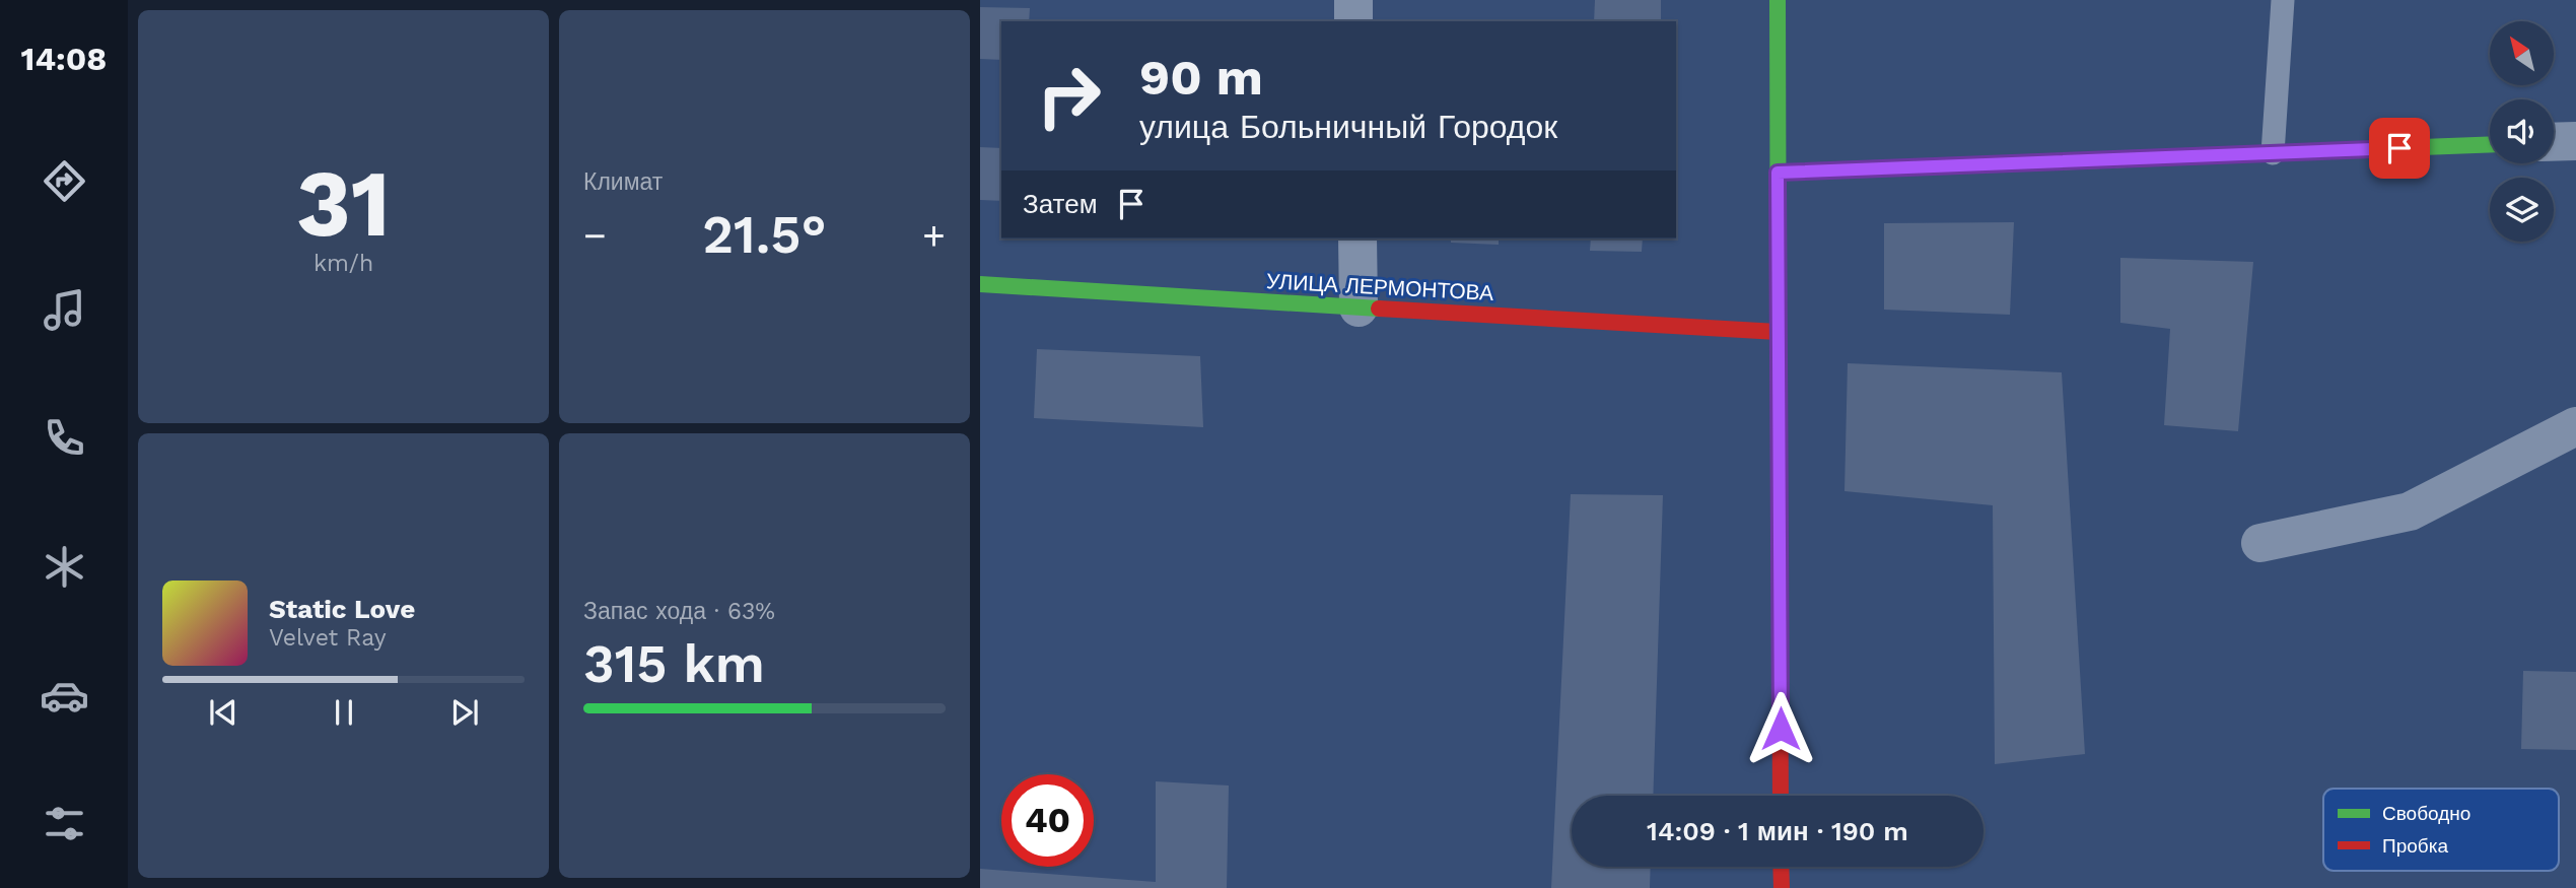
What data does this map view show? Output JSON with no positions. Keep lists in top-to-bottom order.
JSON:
{
  "streets": {
    "street": ["УЛИЦА ЛЕРМОНТОВА"]
  },
  "legend": ["Свободно", "Пробка"],
  "north": "top left",
  "page": {
    "tabs": "14:08",
    "tile": [
      ["31", "km/h"],
      "Климат",
      ["Запас хода · 63%", "315 km"]
    ],
    "turn": ["90 m", "улица Больничный Городок"],
    "then": "Затем",
    "heat": ["−", "21.5°", "+"],
    "song": ["Static Love", "Velvet Ray"],
    "limit": "40",
    "trip": "14:09 · 1 мин · 190 m"
  }
}
